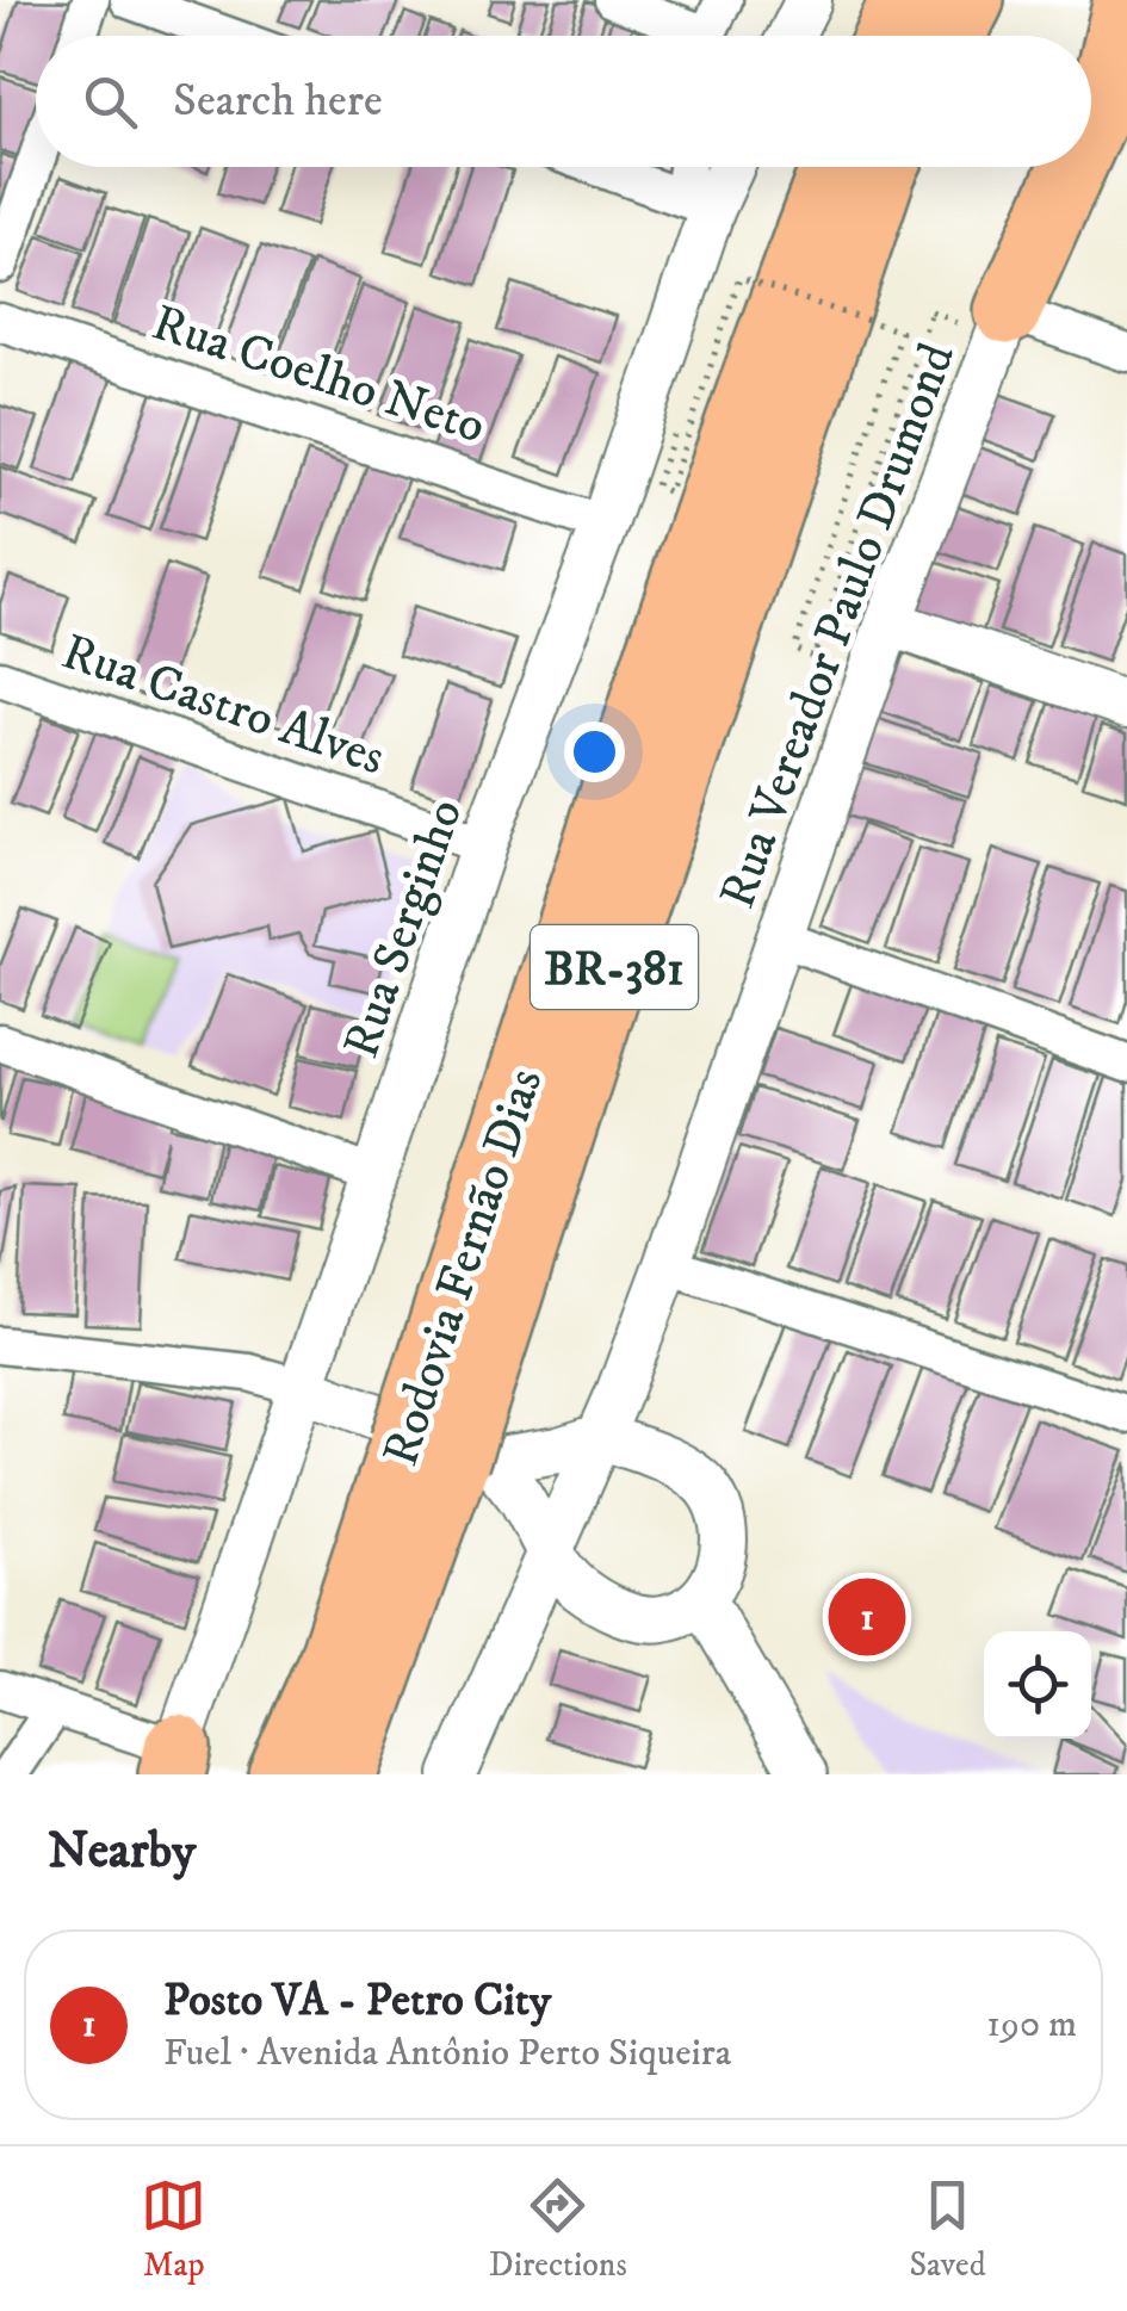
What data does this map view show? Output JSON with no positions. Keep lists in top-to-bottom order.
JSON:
{
  "streets": {
    "highway": ["BR-381", "Rodovia Fernão Dias"],
    "street": [
      "Rua Coelho Neto",
      "Rua Vereador Paulo Drumond",
      "Rua Castro Alves",
      "Rua Serginho"
    ]
  },
  "crossings": [
    ["Rua Coelho Neto", "Rua Serginho"],
    ["Rua Castro Alves", "Rua Serginho"]
  ],
  "page": {
    "search": "Search here",
    "pins": "1",
    "heading": "Nearby",
    "list": [
      {
        "mark": "1",
        "name": "Posto VA - Petro City",
        "note": "Fuel · Avenida Antônio Perto Siqueira",
        "value": "190 m"
      }
    ],
    "nav": ["Map", "Directions", "Saved"]
  }
}
